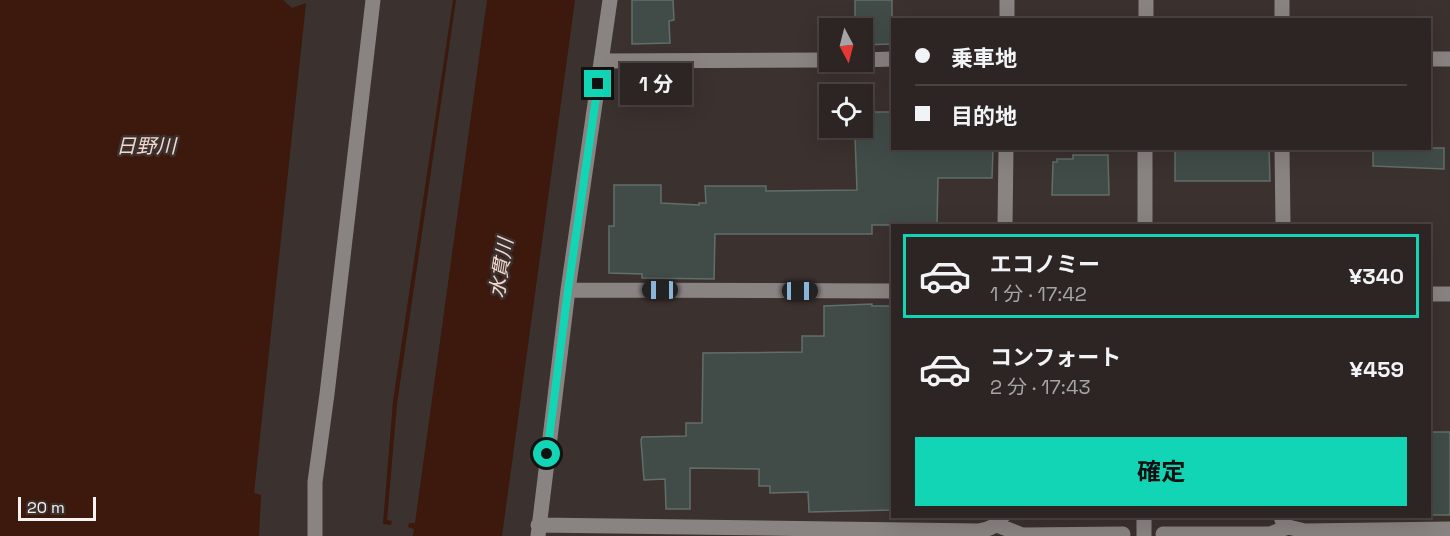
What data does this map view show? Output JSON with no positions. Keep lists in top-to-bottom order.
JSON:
{
  "water": ["日野川", "水貫川"],
  "scale_bar": "20 m",
  "north": "bottom",
  "page": {
    "banner": ["乗車地", "目的地"],
    "bubble": "1 分",
    "list": [
      {
        "name": "エコノミー",
        "note": "1 分 · 17:42",
        "value": "¥340"
      },
      {
        "name": "コンフォート",
        "note": "2 分 · 17:43",
        "value": "¥459"
      }
    ],
    "buttons": "確定",
    "scale": "20 m"
  }
}
